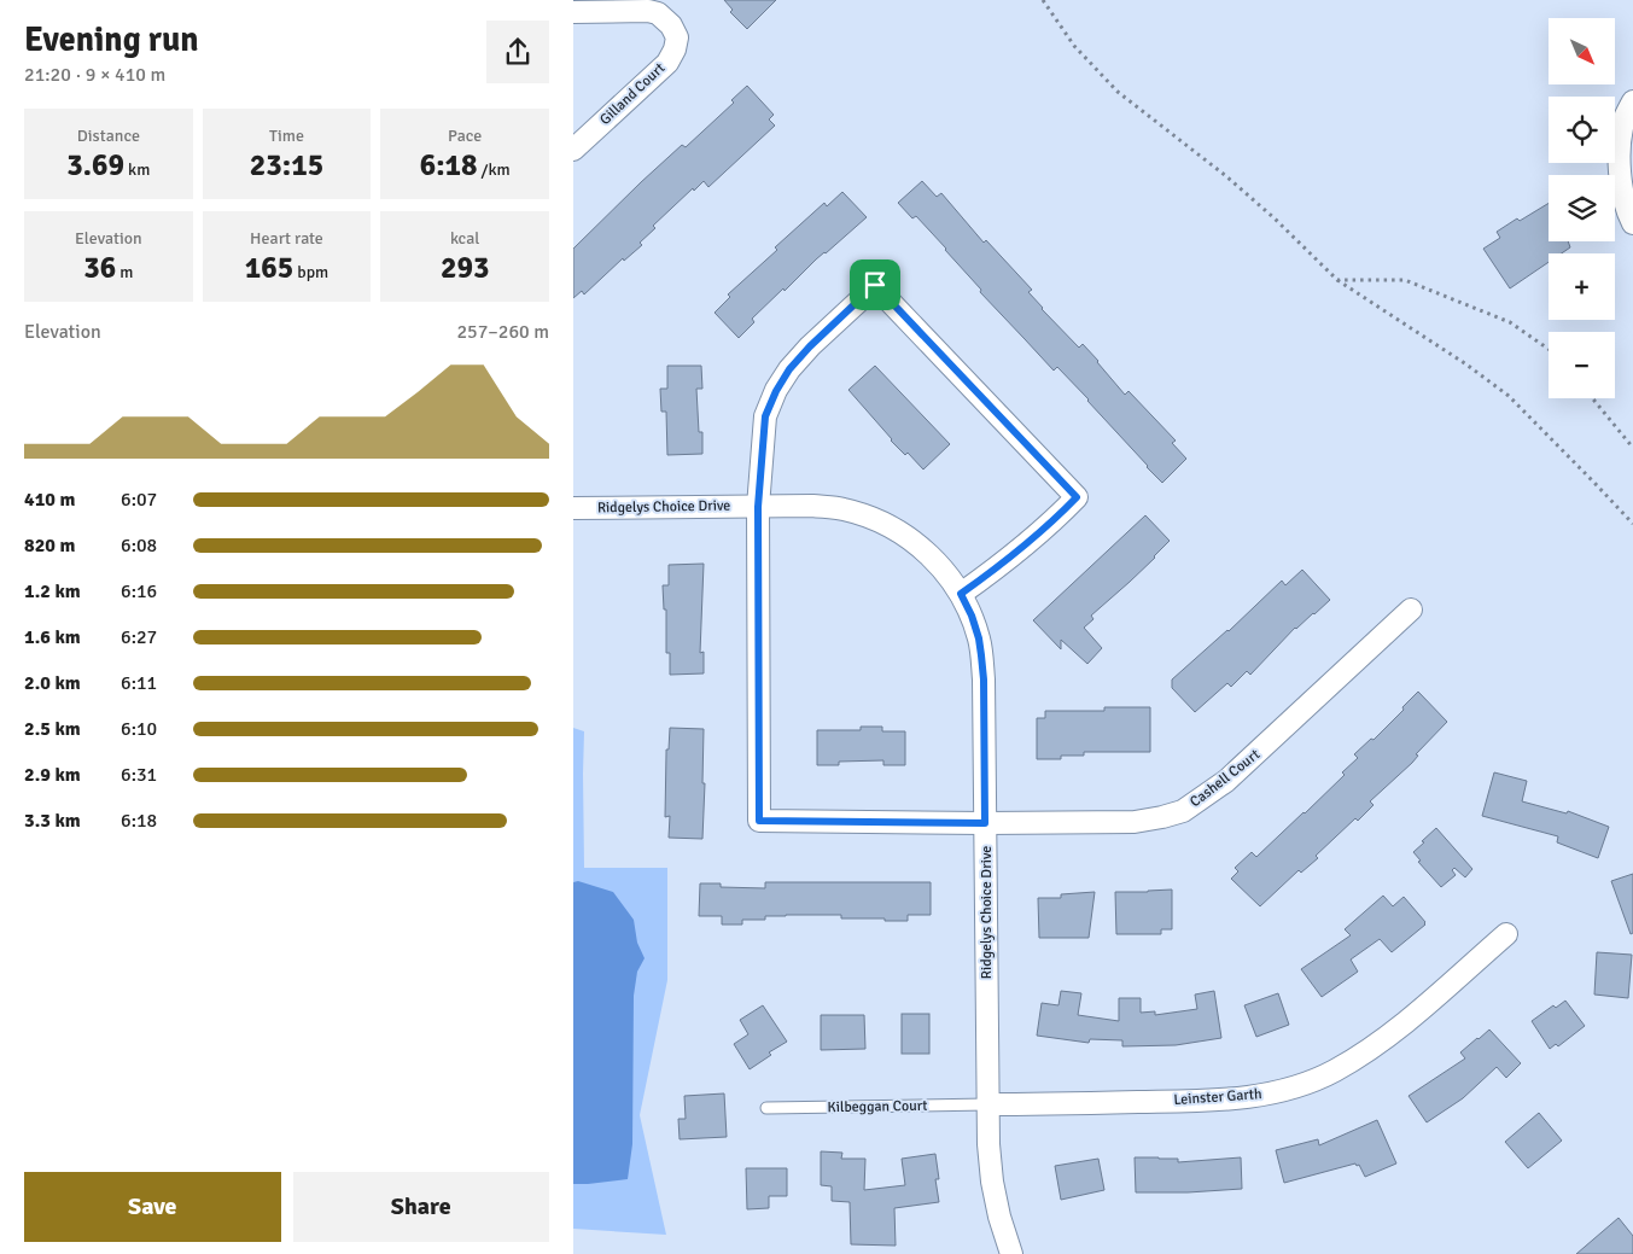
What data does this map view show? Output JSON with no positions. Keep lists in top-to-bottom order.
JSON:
{
  "streets": {
    "street": [
      "Gilland Court",
      "Ridgelys Choice Drive",
      "Cashell Court",
      "Leinster Garth"
    ],
    "lane": ["Kilbeggan Court"]
  },
  "crossings": [
    ["Ridgelys Choice Drive", "Cashell Court"],
    ["Ridgelys Choice Drive", "Leinster Garth"],
    ["Ridgelys Choice Drive", "Kilbeggan Court"],
    ["Leinster Garth", "Kilbeggan Court"]
  ],
  "north": "bottom right",
  "page": {
    "heading": ["Evening run", "21:20 · 9 × 410 m"],
    "map_buttons": ["+", "−"],
    "stats": [
      ["Distance", "3.69 km"],
      ["Time", "23:15"],
      ["Pace", "6:18 /km"],
      ["Elevation", "36 m"],
      ["Heart rate", "165 bpm"],
      ["kcal", "293"]
    ],
    "chart": ["Elevation", "257–260 m"],
    "list": [
      {
        "name": "410 m",
        "note": "6:07"
      },
      {
        "name": "820 m",
        "note": "6:08"
      },
      {
        "name": "1.2 km",
        "note": "6:16"
      },
      {
        "name": "1.6 km",
        "note": "6:27"
      },
      {
        "name": "2.0 km",
        "note": "6:11"
      },
      {
        "name": "2.5 km",
        "note": "6:10"
      },
      {
        "name": "2.9 km",
        "note": "6:31"
      },
      {
        "name": "3.3 km",
        "note": "6:18"
      }
    ],
    "buttons": ["Save", "Share"]
  }
}
